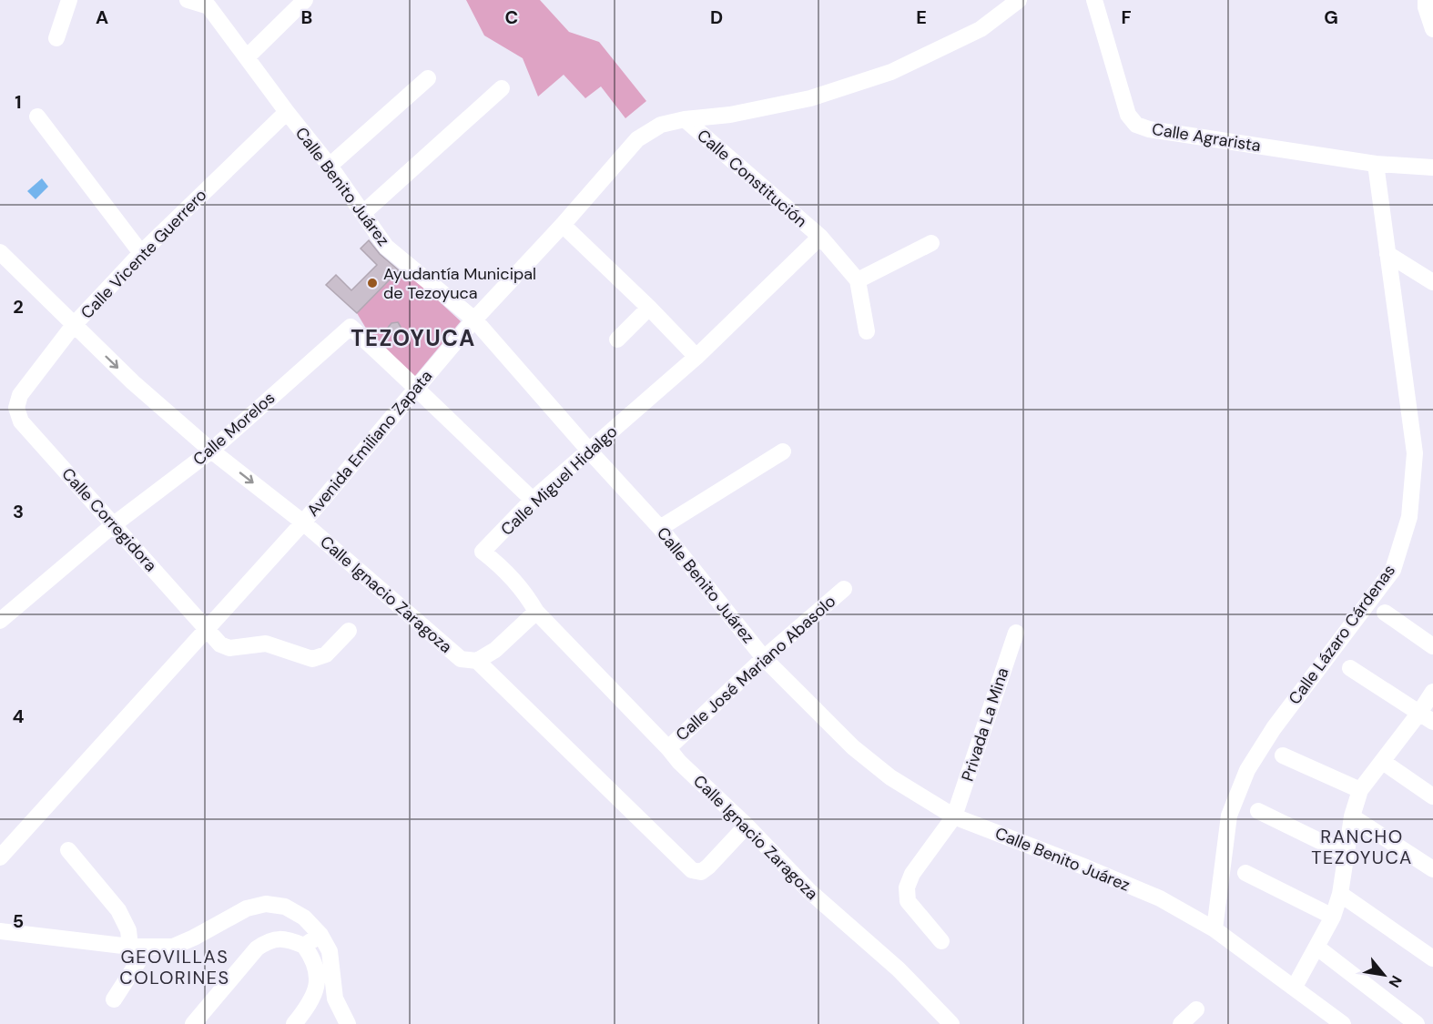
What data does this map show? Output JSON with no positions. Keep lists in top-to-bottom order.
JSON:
{
  "streets": {
    "street": [
      "Calle Agrarista",
      "Calle Constitución",
      "Calle Benito Juárez",
      "Calle Vicente Guerrero",
      "Calle Morelos",
      "Avenida Emiliano Zapata",
      "Calle Miguel Hidalgo",
      "Calle Corregidora",
      "Calle Ignacio Zaragoza",
      "Calle Lázaro Cárdenas",
      "Calle José Mariano Abasolo",
      "Privada La Mina"
    ]
  },
  "crossings": [
    ["Calle Agrarista", "Calle Lázaro Cárdenas"],
    ["Calle Constitución", "Avenida Emiliano Zapata"],
    ["Calle Constitución", "Calle Miguel Hidalgo"],
    ["Calle Benito Juárez", "Calle Vicente Guerrero"],
    ["Calle Benito Juárez", "Avenida Emiliano Zapata"],
    ["Calle Benito Juárez", "Calle Miguel Hidalgo"],
    ["Calle Benito Juárez", "Calle Lázaro Cárdenas"],
    ["Calle Benito Juárez", "Calle José Mariano Abasolo"],
    ["Calle Benito Juárez", "Privada La Mina"],
    ["Calle Vicente Guerrero", "Calle Corregidora"],
    ["Calle Vicente Guerrero", "Calle Ignacio Zaragoza"],
    ["Calle Morelos", "Avenida Emiliano Zapata"],
    ["Calle Morelos", "Calle Corregidora"],
    ["Calle Morelos", "Calle Ignacio Zaragoza"],
    ["Avenida Emiliano Zapata", "Calle Corregidora"],
    ["Avenida Emiliano Zapata", "Calle Ignacio Zaragoza"],
    ["Calle Miguel Hidalgo", "Calle Ignacio Zaragoza"],
    ["Calle Ignacio Zaragoza", "Calle José Mariano Abasolo"]
  ],
  "districts": ["TEZOYUCA", "RANCHO TEZOYUCA", "GEOVILLAS COLORINES"],
  "places": ["Ayudantía Municipal de Tezoyuca"],
  "north": "bottom right",
  "grid": {
    "columns": [
      "A",
      "B",
      "C",
      "D",
      "E",
      "F",
      "G"
    ],
    "rows": [
      "1",
      "2",
      "3",
      "4",
      "5"
    ]
  }
}
